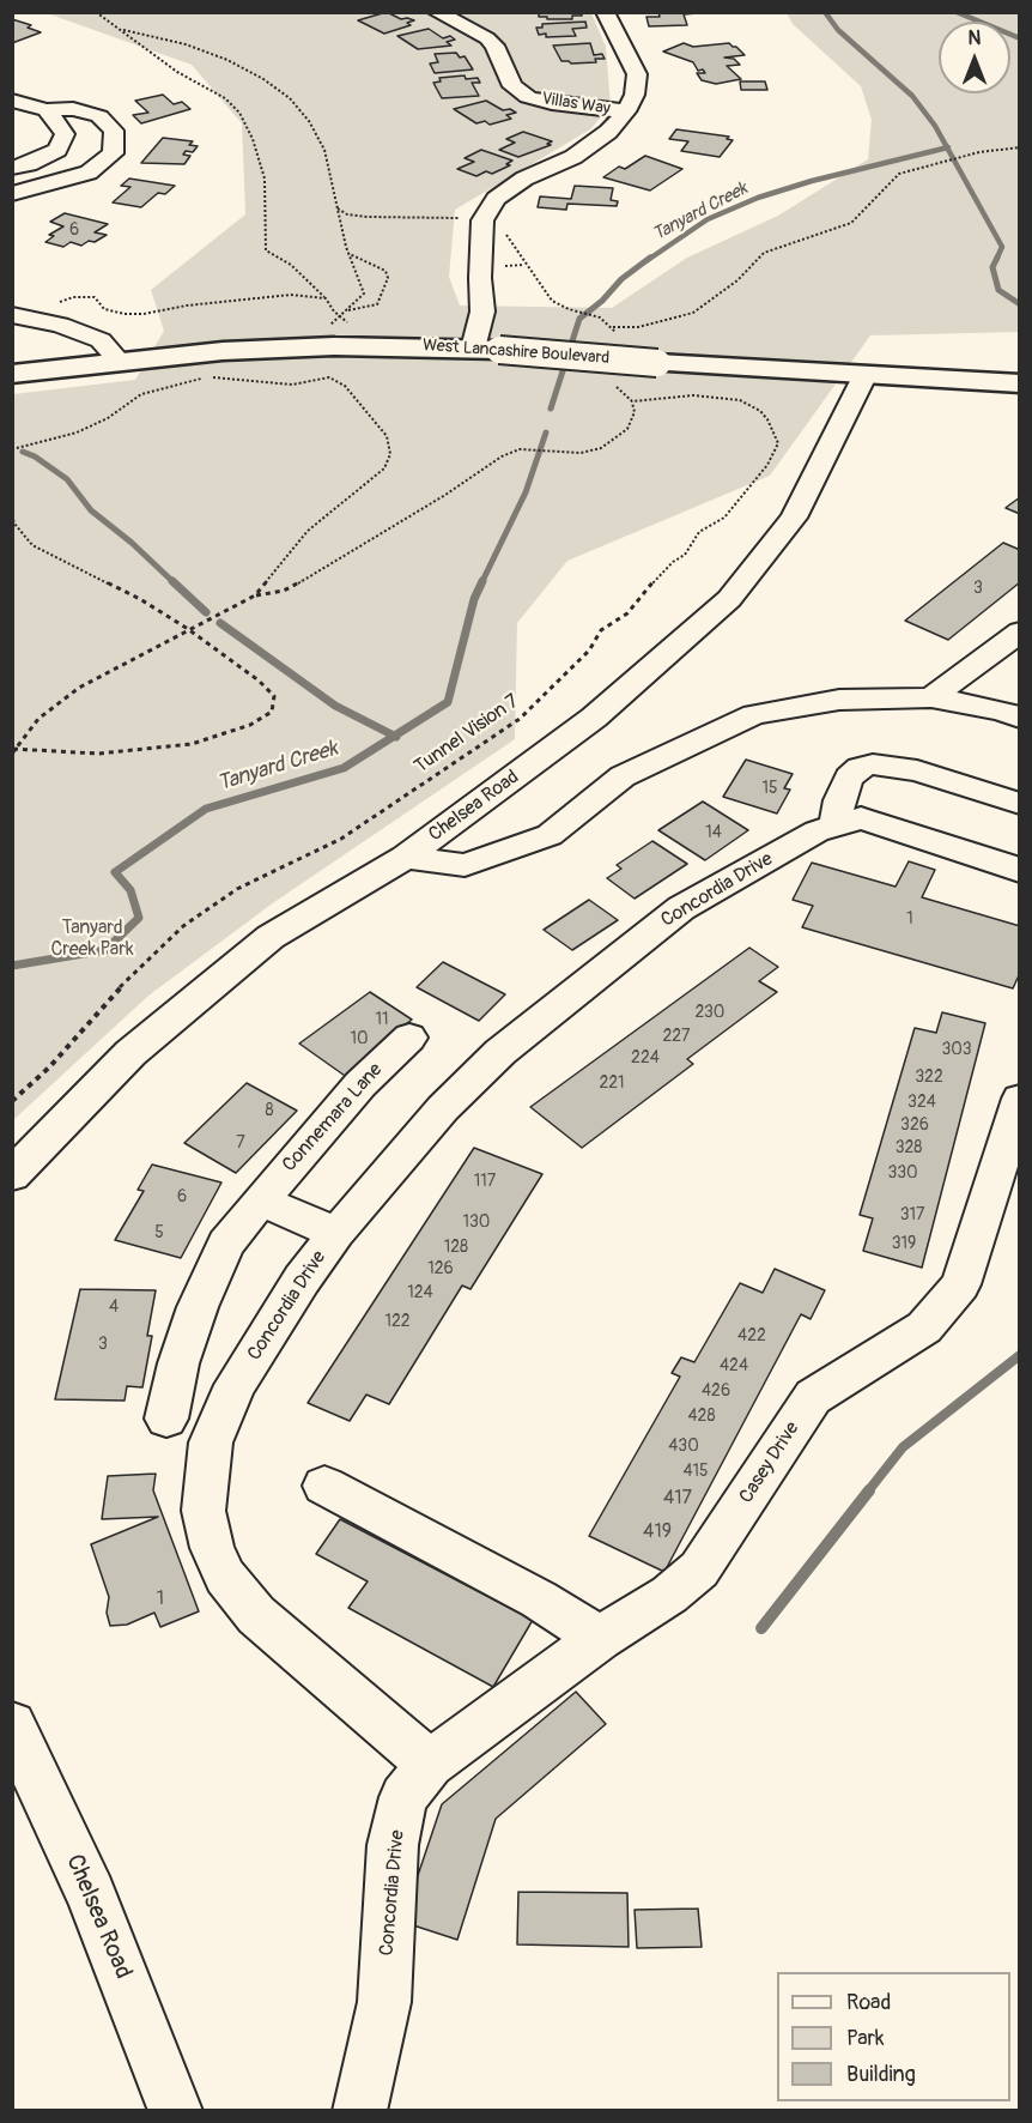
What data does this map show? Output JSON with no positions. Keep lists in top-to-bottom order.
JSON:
{
  "streets": {
    "main road": ["West Lancashire Boulevard"],
    "street": [
      "Villas Way",
      "Chelsea Road",
      "Concordia Drive",
      "Connemara Lane",
      "Casey Drive"
    ],
    "path": ["Tunnel Vision 7"]
  },
  "crossings": [
    ["West Lancashire Boulevard", "Chelsea Road"],
    ["Concordia Drive", "Casey Drive"]
  ],
  "water": ["Tanyard Creek"],
  "parks": ["Tanyard Creek Park"],
  "house_numbers": [
    "6",
    "3",
    "15",
    "14",
    "1",
    "230",
    "11",
    "227",
    "10",
    "303",
    "224",
    "322",
    "221",
    "324",
    "8",
    "326",
    "7",
    "328",
    "330",
    "117",
    "6",
    "317",
    "130",
    "5",
    "319",
    "128",
    "126",
    "124",
    "4",
    "122",
    "422",
    "3",
    "424",
    "426",
    "428",
    "430",
    "415",
    "417",
    "419",
    "1"
  ],
  "legend": ["Road", "Park", "Building"],
  "north": "top"
}
